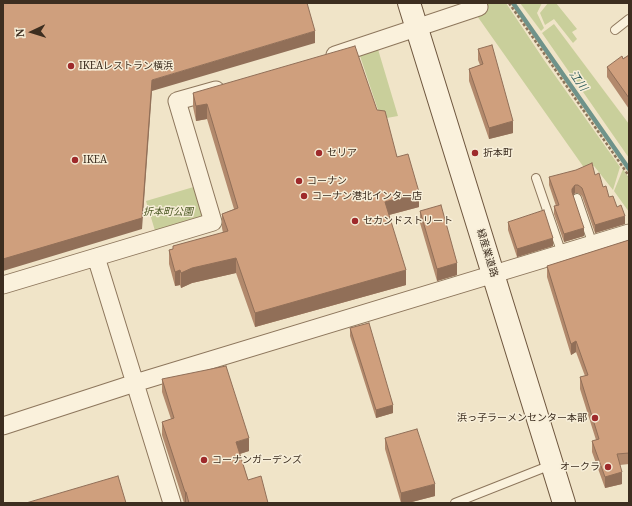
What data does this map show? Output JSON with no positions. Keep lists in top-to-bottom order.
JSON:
{
  "streets": {
    "main road": ["緑産業道路"]
  },
  "water": ["江川"],
  "parks": ["折本町公園"],
  "places": [
    "IKEAレストラン横浜",
    "セリア",
    "折本町",
    "IKEA",
    "コーナン",
    "コーナン港北インター店",
    "セカンドストリート",
    "浜っ子ラーメンセンター本部",
    "コーナンガーデンズ",
    "オークラ"
  ],
  "north": "left"
}
